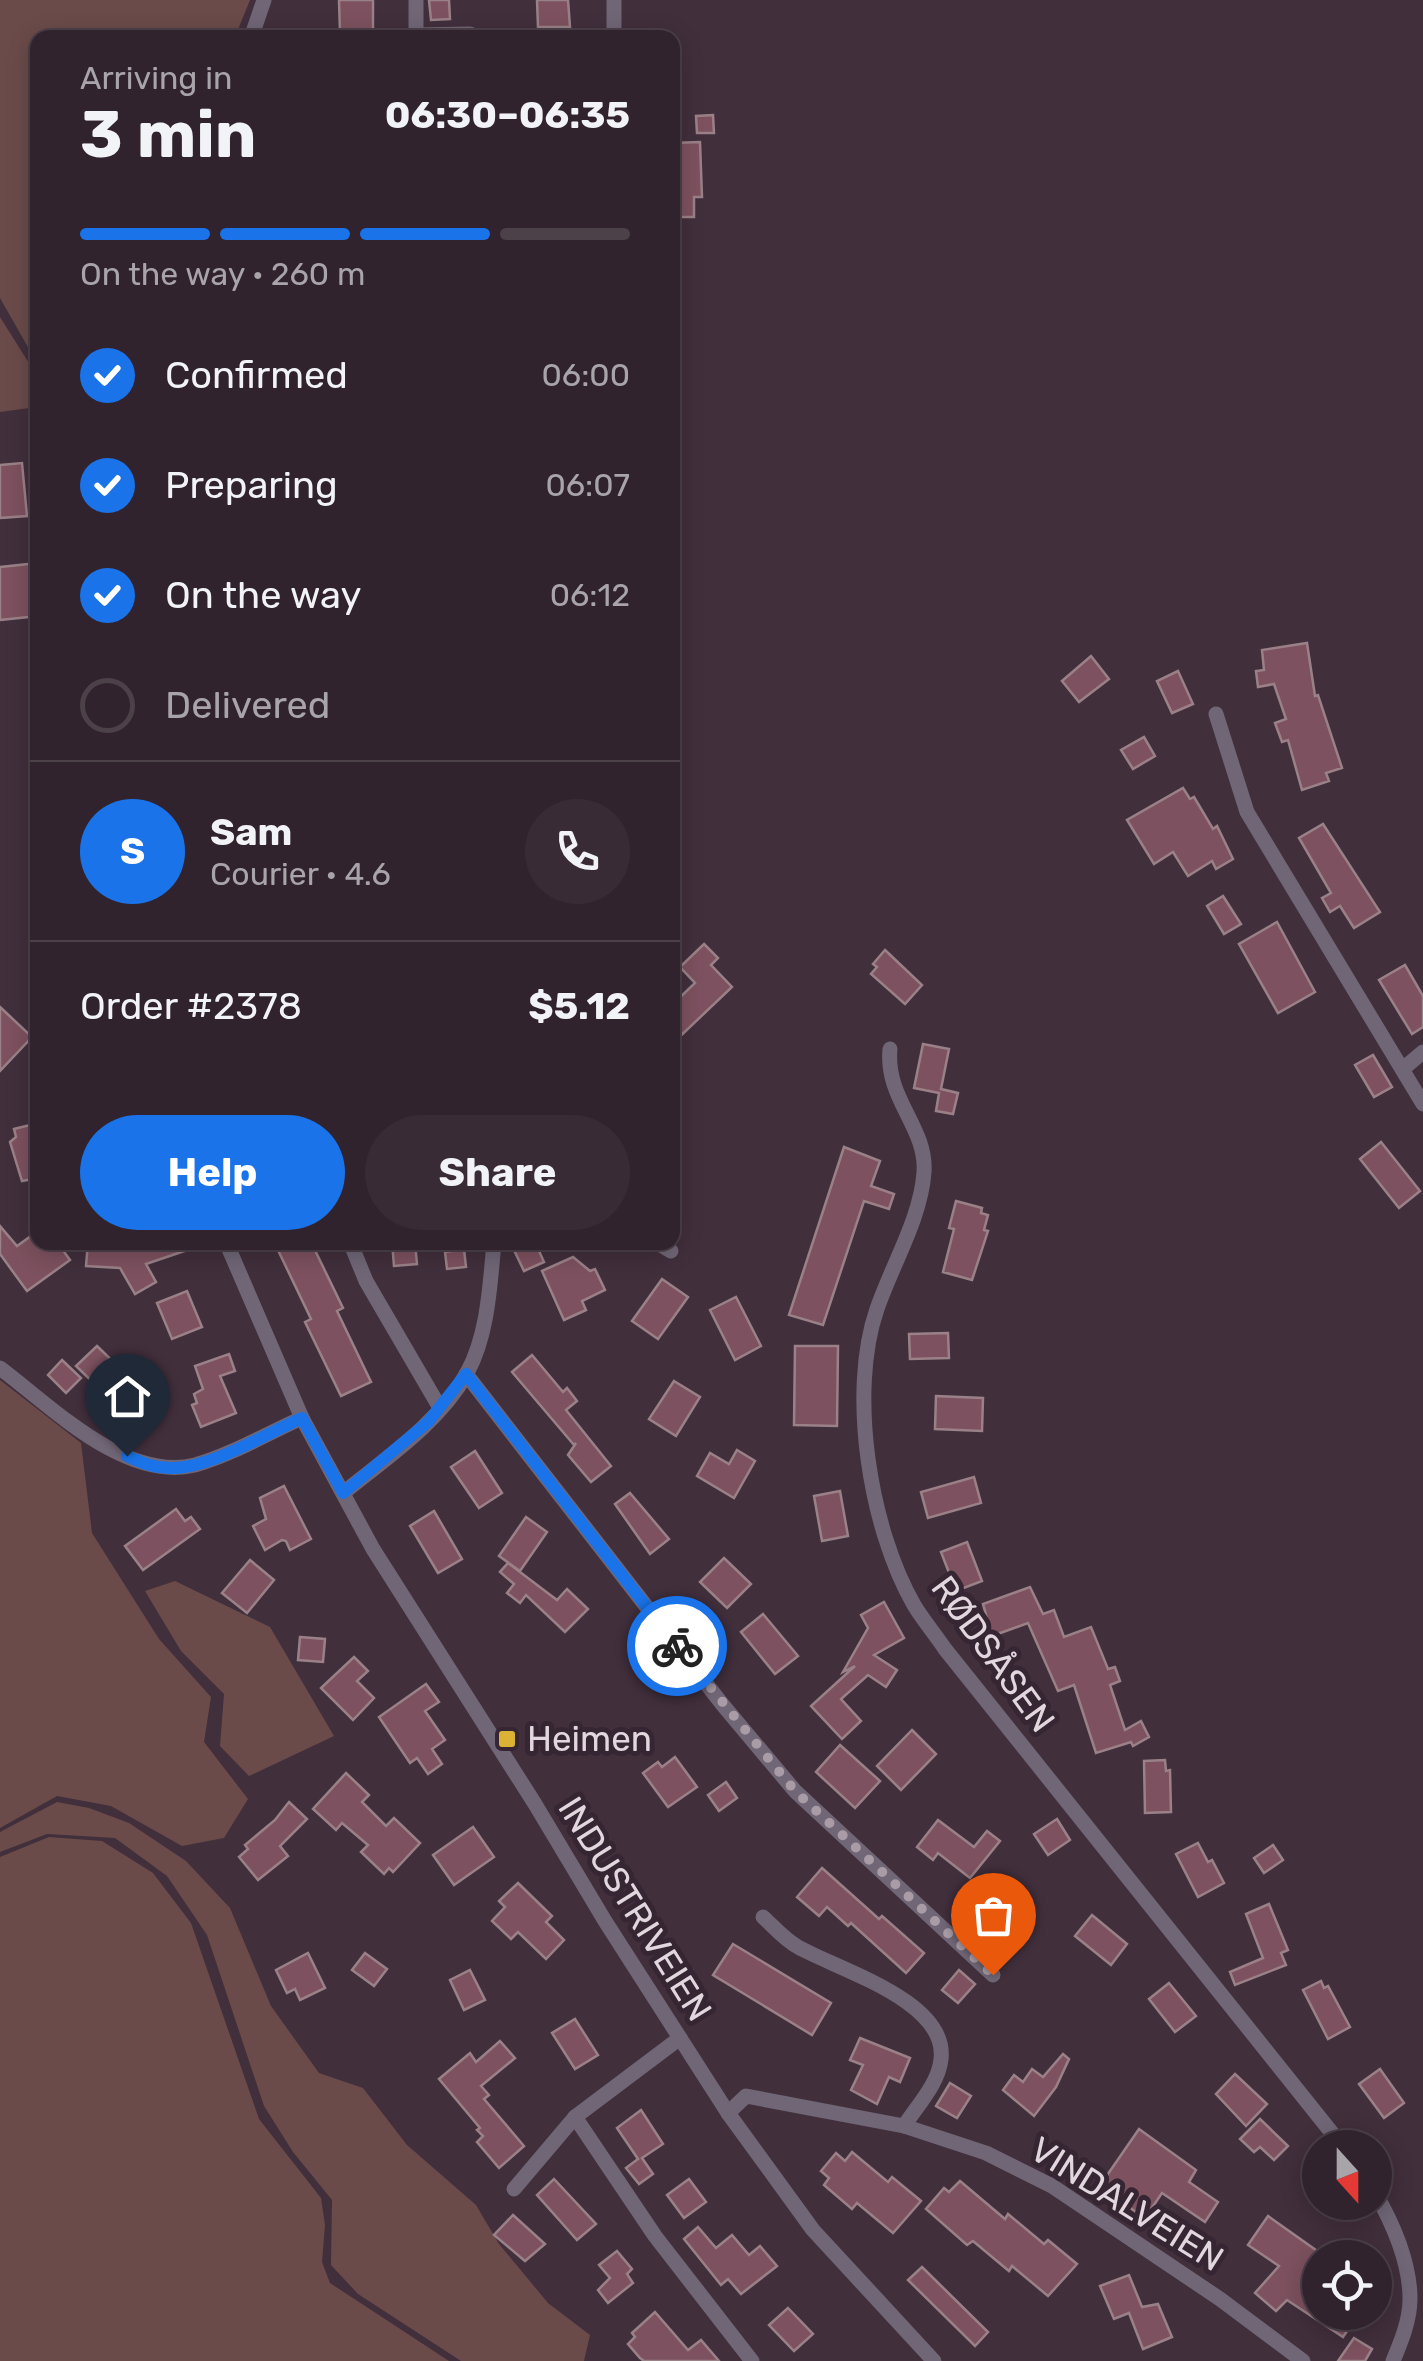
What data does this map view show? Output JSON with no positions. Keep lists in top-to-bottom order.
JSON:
{
  "streets": {
    "street": ["RØDSÅSEN", "INDUSTRIVEIEN", "VINDALVEIEN"]
  },
  "crossings": [
    ["INDUSTRIVEIEN", "VINDALVEIEN"]
  ],
  "places": {
    "transit": ["Heimen"]
  },
  "north": "bottom",
  "page": {
    "heading": ["3 min", "Arriving in", "06:30–06:35"],
    "panel": [
      "Sam",
      "Courier · 4.6",
      "Order #2378",
      "$5.12"
    ],
    "bar": "On the way · 260 m",
    "list": [
      ["Confirmed", "06:00"],
      ["Preparing", "06:07"],
      ["On the way", "06:12"],
      "Delivered"
    ],
    "round": "S",
    "buttons": ["Help", "Share"]
  }
}
